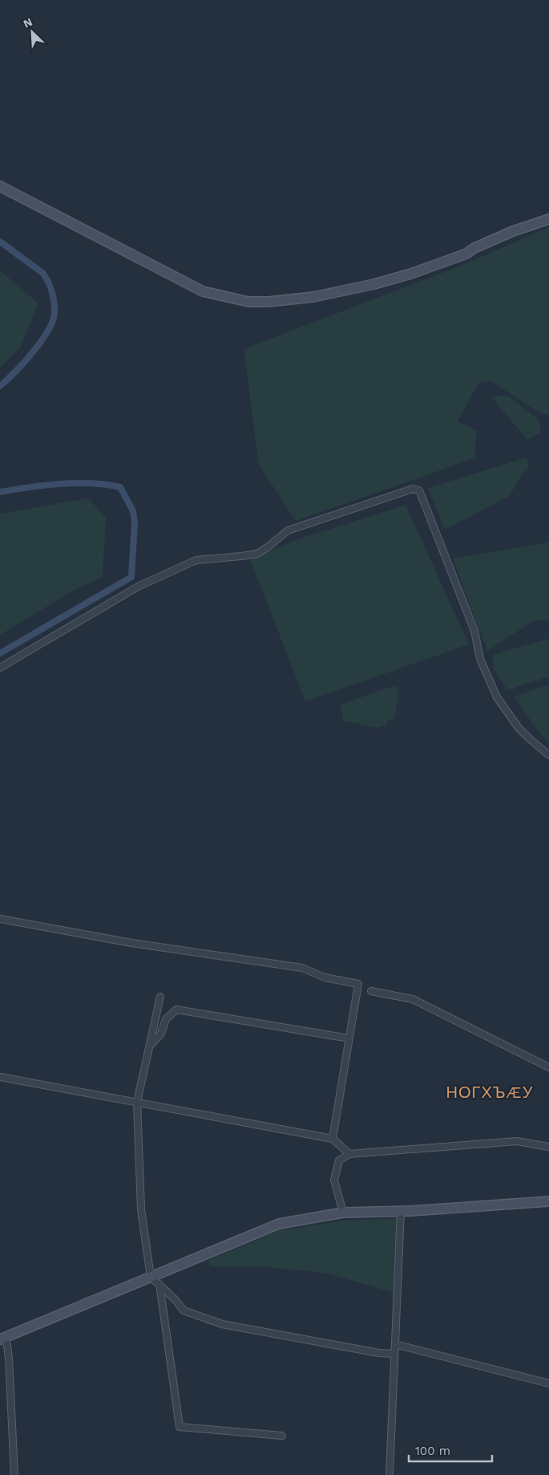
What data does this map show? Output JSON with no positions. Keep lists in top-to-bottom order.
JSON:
{
  "districts": ["НОГХЪÆУ"],
  "scale_bar": "100 m",
  "north": "top left"
}
